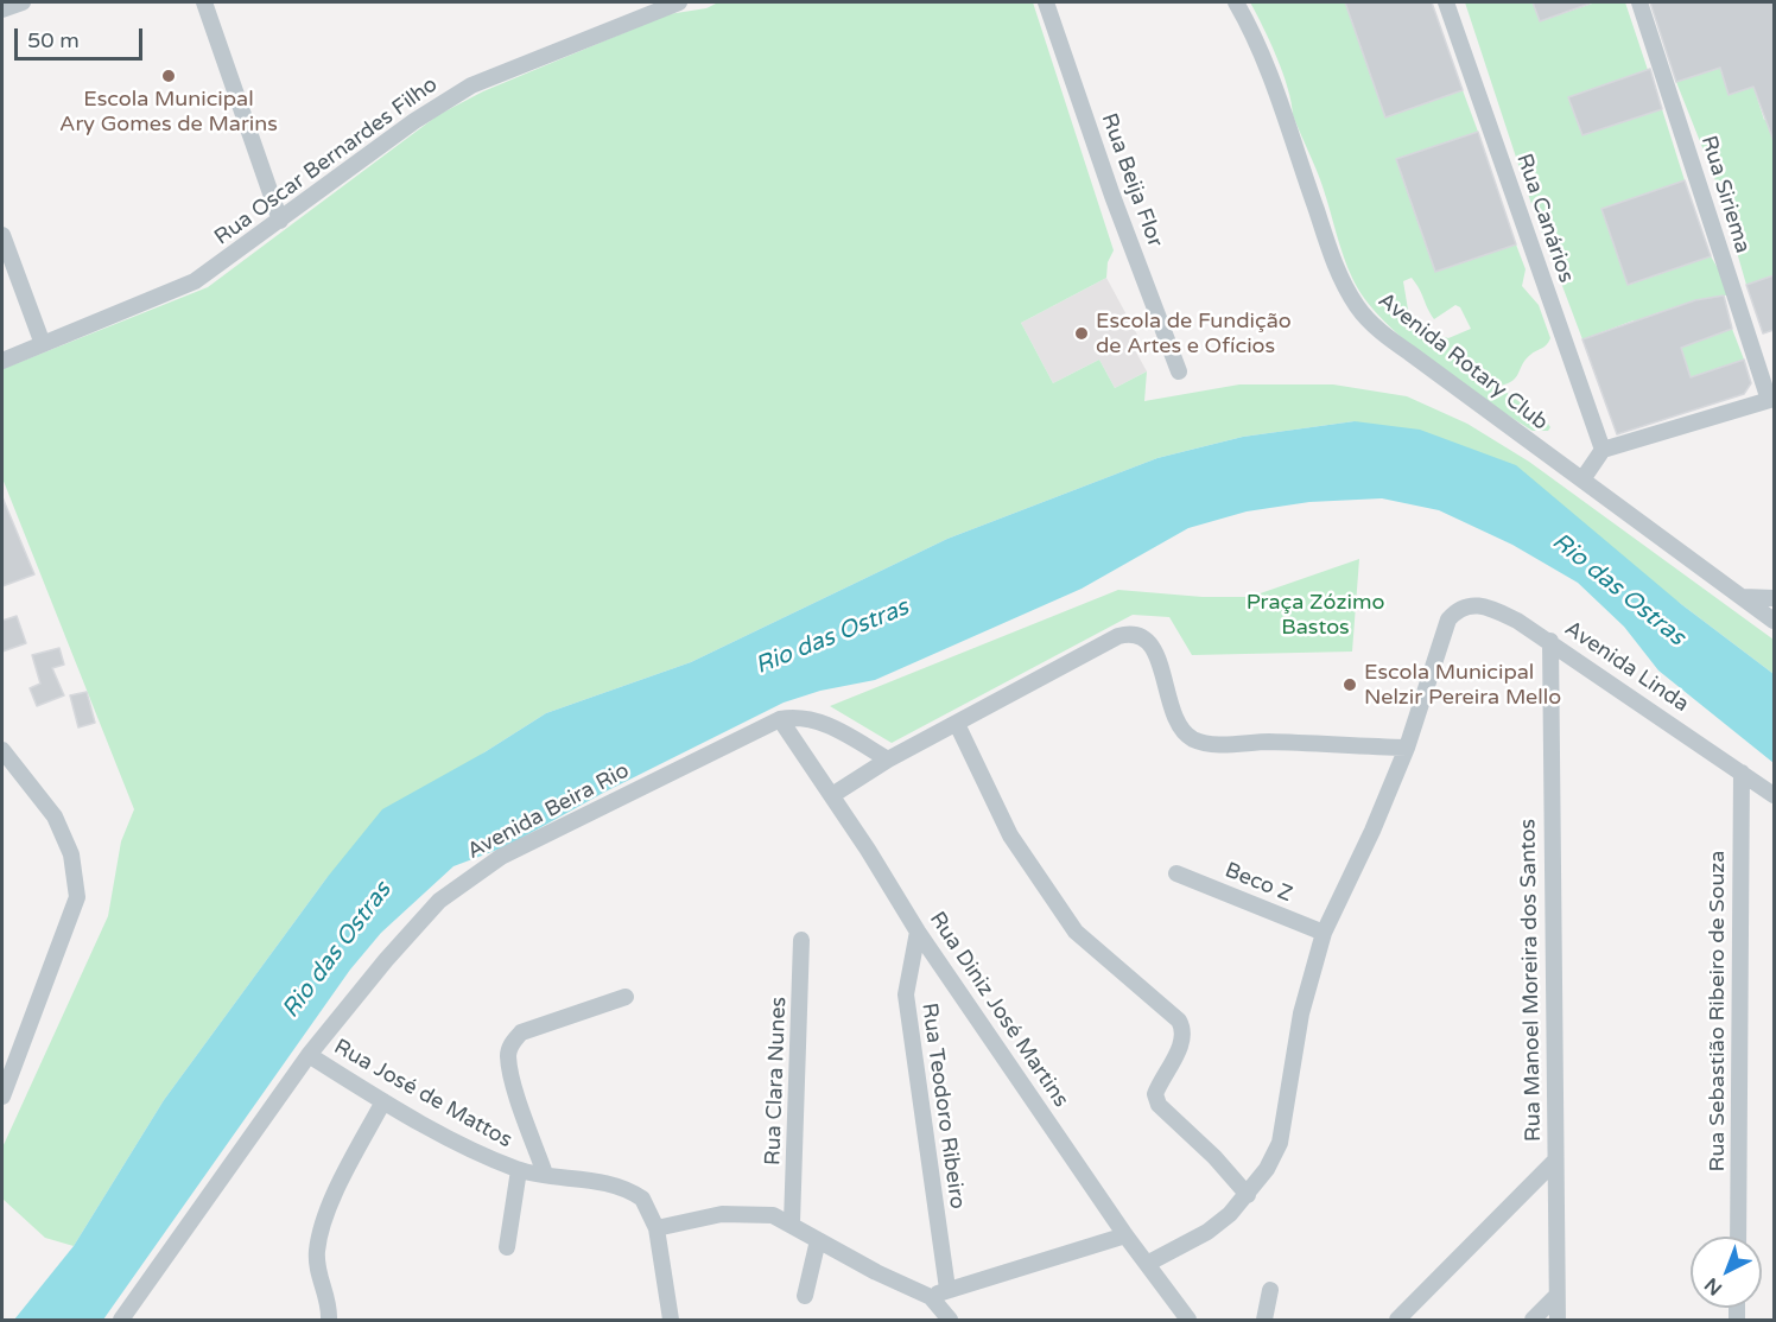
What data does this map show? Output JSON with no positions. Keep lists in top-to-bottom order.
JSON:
{
  "streets": {
    "street": [
      "Rua Oscar Bernardes Filho",
      "Rua Beija Flor",
      "Rua Siriema",
      "Rua Canários",
      "Avenida Rotary Club",
      "Avenida Linda",
      "Avenida Beira Rio",
      "Beco Z",
      "Rua Manoel Moreira dos Santos",
      "Rua Diniz José Martins",
      "Rua Sebastião Ribeiro de Souza",
      "Rua Clara Nunes",
      "Rua José de Mattos",
      "Rua Teodoro Ribeiro"
    ]
  },
  "crossings": [
    ["Avenida Linda", "Rua Manoel Moreira dos Santos"],
    ["Avenida Linda", "Rua Sebastião Ribeiro de Souza"],
    ["Avenida Beira Rio", "Rua Diniz José Martins"],
    ["Avenida Beira Rio", "Rua José de Mattos"],
    ["Rua Diniz José Martins", "Rua Teodoro Ribeiro"]
  ],
  "water": ["Rio das Ostras"],
  "parks": ["Praça Zózimo Bastos"],
  "places": ["Escola Municipal Ary Gomes de Marins", "Escola de Fundição de Artes e Ofícios", "Escola Municipal Nelzir Pereira Mello"],
  "scale_bar": "50 m",
  "north": "bottom left"
}
